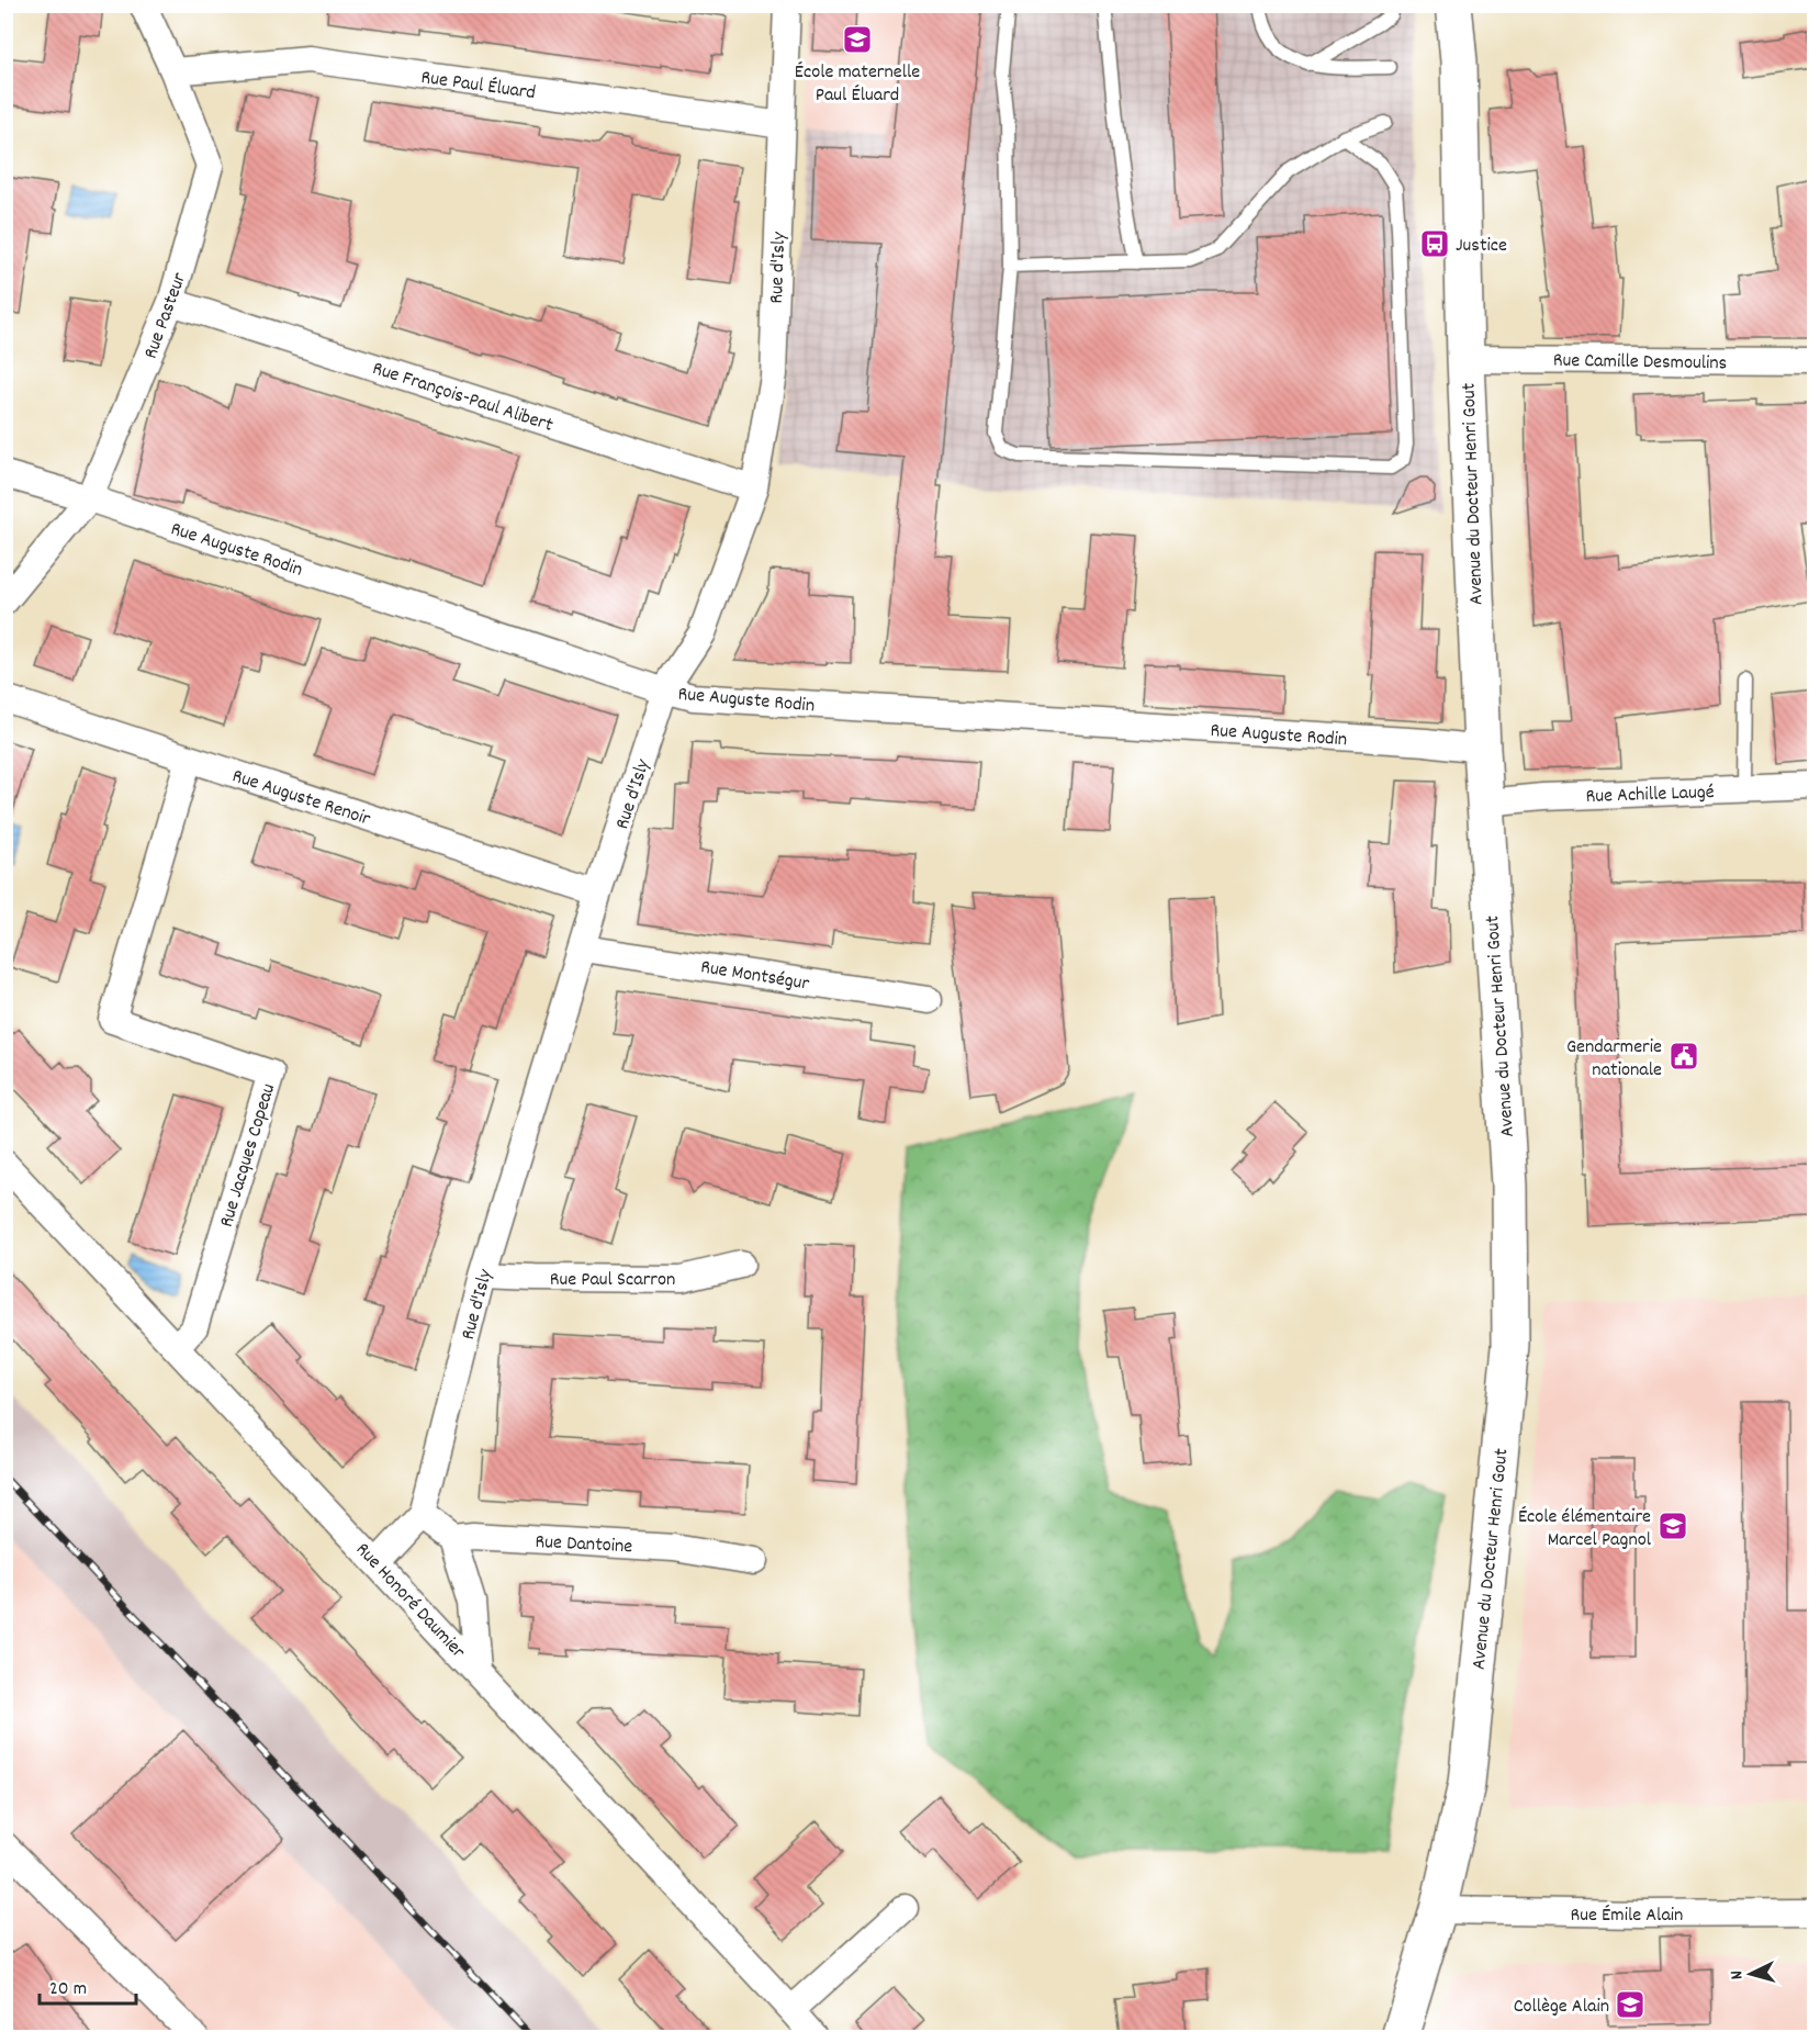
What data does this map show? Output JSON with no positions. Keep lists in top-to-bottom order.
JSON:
{
  "streets": {
    "main road": ["Avenue du Docteur Henri Gout"],
    "street": [
      "Rue Paul Éluard",
      "Rue d'Isly",
      "Rue Pasteur",
      "Rue Camille Desmoulins",
      "Rue François-Paul Alibert",
      "Rue Auguste Rodin",
      "Rue Achille Laugé",
      "Rue Auguste Renoir",
      "Rue Montségur",
      "Rue Jacques Copeau",
      "Rue Paul Scarron",
      "Rue Dantoine",
      "Rue Honoré Daumier",
      "Rue Émile Alain"
    ]
  },
  "crossings": [
    ["Rue Paul Éluard", "Rue d'Isly"],
    ["Rue Paul Éluard", "Rue Pasteur"],
    ["Rue d'Isly", "Rue François-Paul Alibert"],
    ["Rue d'Isly", "Rue Auguste Rodin"],
    ["Rue d'Isly", "Rue Auguste Renoir"],
    ["Rue d'Isly", "Rue Montségur"],
    ["Rue d'Isly", "Rue Paul Scarron"],
    ["Rue d'Isly", "Rue Honoré Daumier"],
    ["Rue Pasteur", "Rue François-Paul Alibert"],
    ["Rue Pasteur", "Rue Auguste Rodin"],
    ["Rue Camille Desmoulins", "Avenue du Docteur Henri Gout"],
    ["Avenue du Docteur Henri Gout", "Rue Auguste Rodin"],
    ["Avenue du Docteur Henri Gout", "Rue Achille Laugé"],
    ["Avenue du Docteur Henri Gout", "Rue Émile Alain"],
    ["Rue Auguste Renoir", "Rue Jacques Copeau"],
    ["Rue Jacques Copeau", "Rue Honoré Daumier"]
  ],
  "places": {
    "school or university": ["École maternelle Paul Éluard", "École élémentaire Marcel Pagnol", "Collège Alain"],
    "bus stop": ["Justice"],
    "public building": ["Gendarmerie nationale"]
  },
  "scale_bar": "20 m",
  "north": "left"
}
